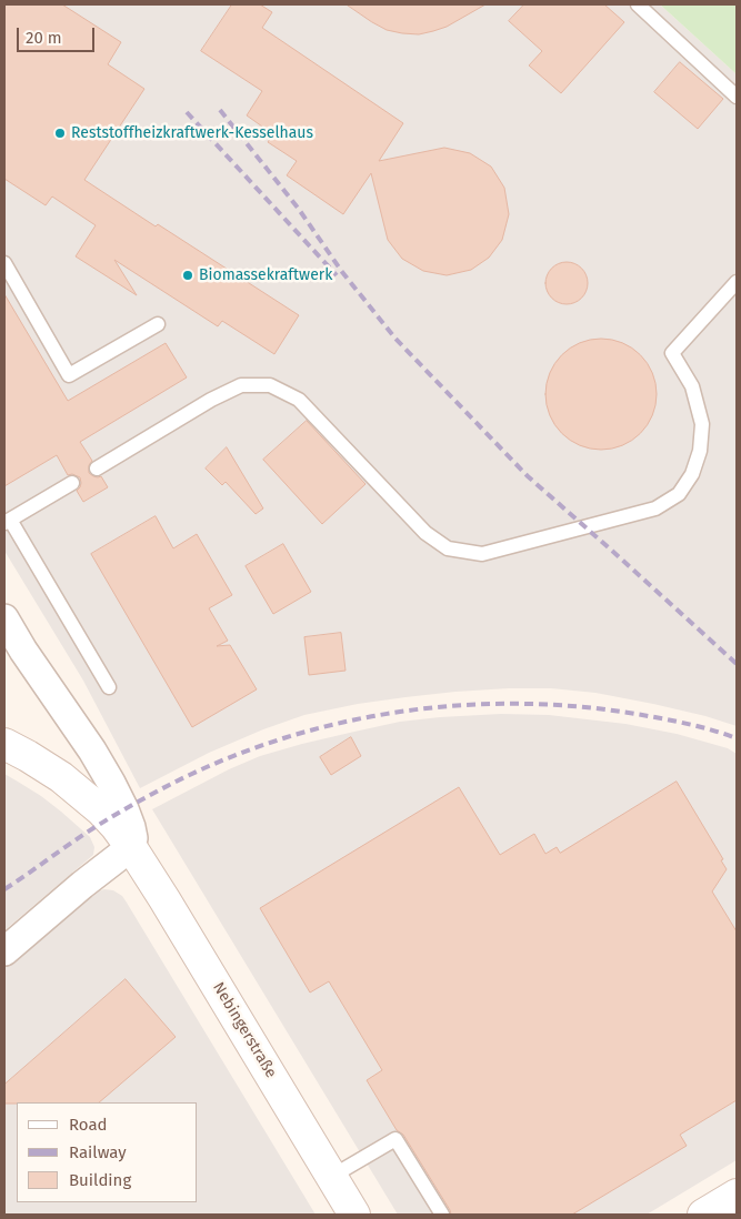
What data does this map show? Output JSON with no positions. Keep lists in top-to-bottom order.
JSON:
{
  "streets": {
    "street": ["Nebingerstraße"]
  },
  "places": ["Reststoffheizkraftwerk-Kesselhaus", "Biomassekraftwerk"],
  "legend": ["Road", "Railway", "Building"],
  "scale_bar": "20 m"
}
